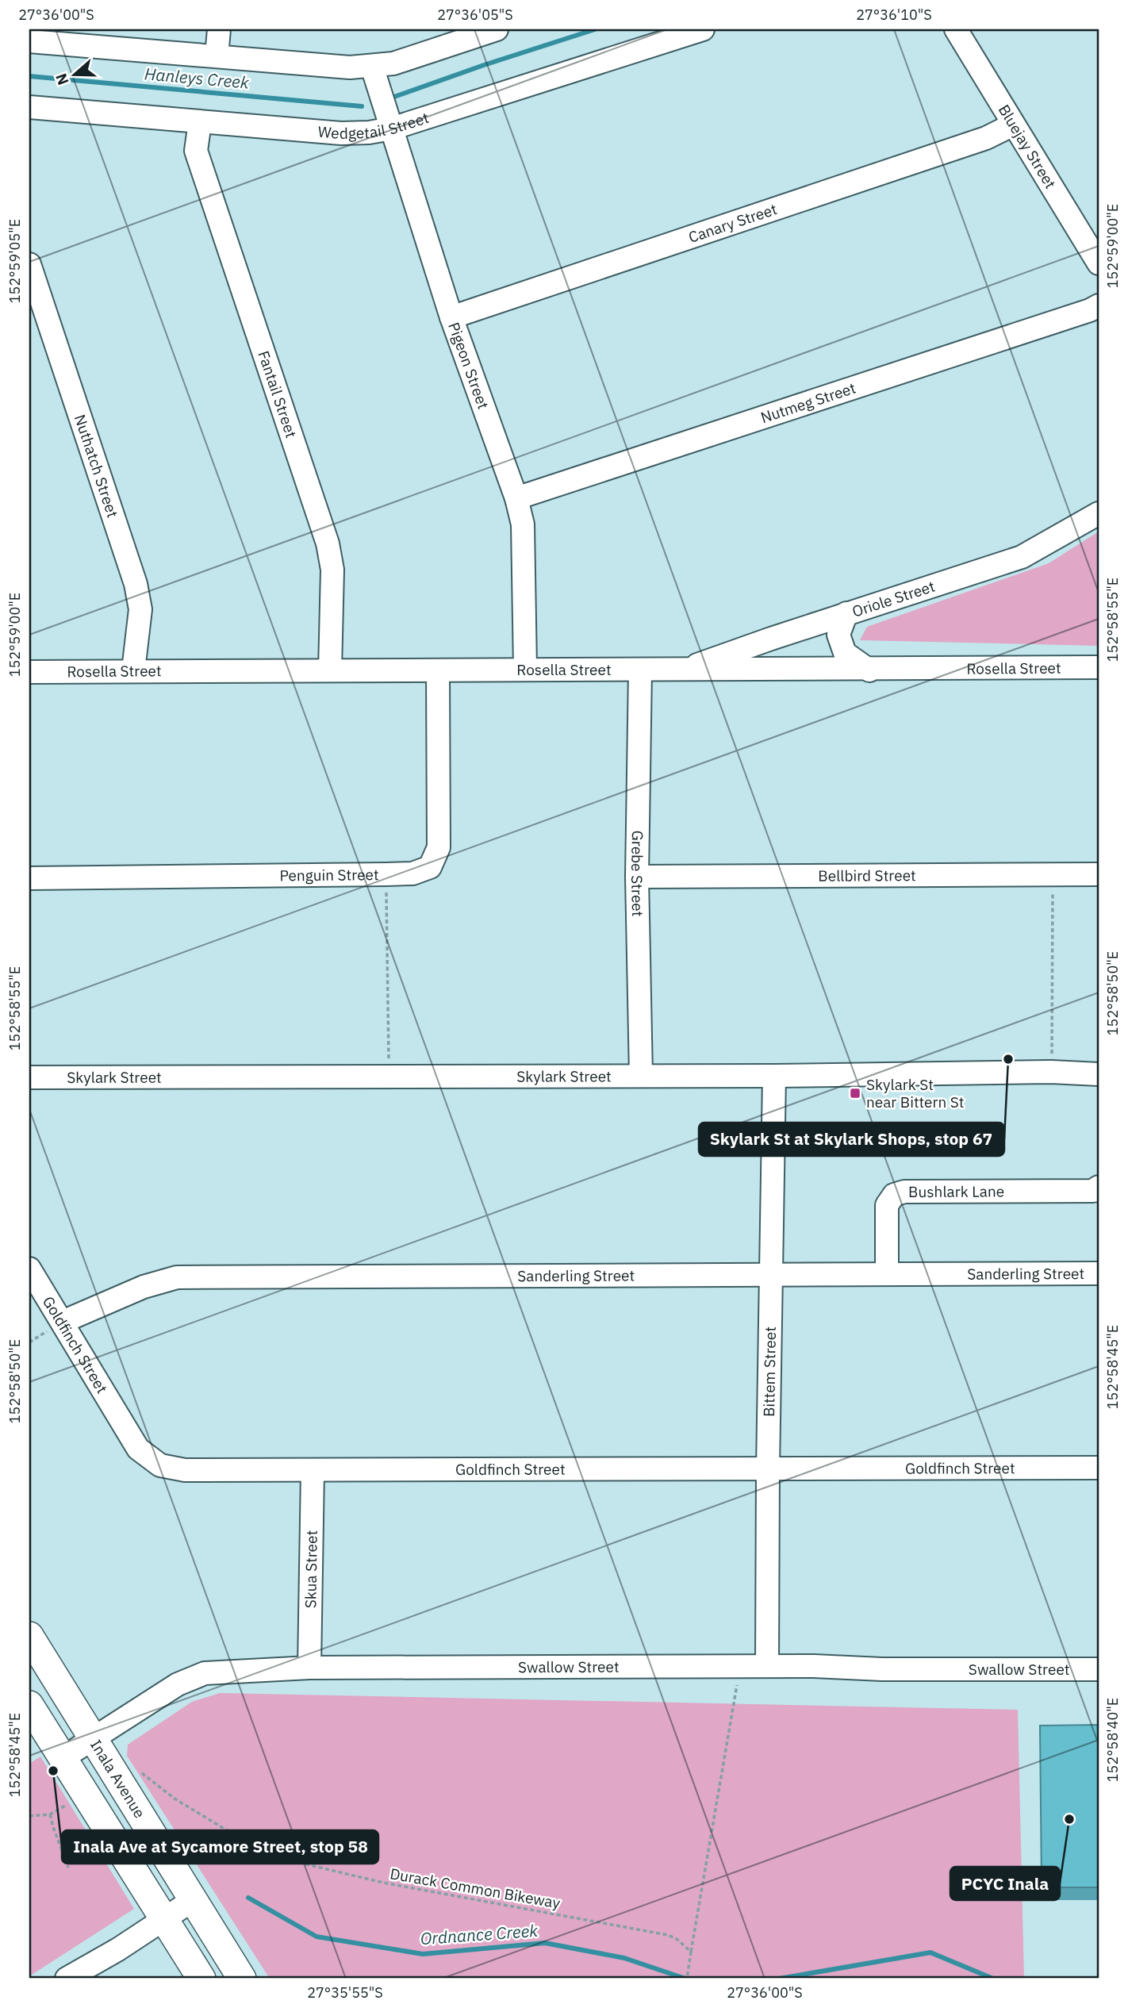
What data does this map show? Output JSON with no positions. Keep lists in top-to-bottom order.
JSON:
{
  "streets": {
    "main road": ["Inala Avenue"],
    "street": [
      "Wedgetail Street",
      "Bluejay Street",
      "Canary Street",
      "Pigeon Street",
      "Fantail Street",
      "Nutmeg Street",
      "Nuthatch Street",
      "Oriole Street",
      "Rosella Street",
      "Grebe Street",
      "Penguin Street",
      "Bellbird Street",
      "Skylark Street",
      "Bushlark Lane",
      "Sanderling Street",
      "Goldfinch Street",
      "Bittem Street",
      "Skua Street",
      "Swallow Street"
    ],
    "path": ["Durack Common Bikeway"]
  },
  "crossings": [
    ["Wedgetail Street", "Pigeon Street"],
    ["Wedgetail Street", "Fantail Street"],
    ["Bluejay Street", "Canary Street"],
    ["Canary Street", "Pigeon Street"],
    ["Pigeon Street", "Nutmeg Street"],
    ["Pigeon Street", "Rosella Street"],
    ["Fantail Street", "Rosella Street"],
    ["Nuthatch Street", "Rosella Street"],
    ["Oriole Street", "Rosella Street"],
    ["Rosella Street", "Grebe Street"],
    ["Rosella Street", "Penguin Street"],
    ["Grebe Street", "Bellbird Street"],
    ["Grebe Street", "Skylark Street"],
    ["Skylark Street", "Bittem Street"],
    ["Bushlark Lane", "Sanderling Street"],
    ["Sanderling Street", "Goldfinch Street"],
    ["Sanderling Street", "Bittem Street"],
    ["Goldfinch Street", "Bittem Street"],
    ["Goldfinch Street", "Skua Street"],
    ["Bittem Street", "Swallow Street"],
    ["Skua Street", "Swallow Street"],
    ["Swallow Street", "Inala Avenue"],
    ["Inala Avenue", "Durack Common Bikeway"]
  ],
  "water": ["Hanleys Creek", "Ordnance Creek"],
  "places": {
    "other": ["Skylark St at Skylark Shops, stop 67", "Inala Ave at Sycamore Street, stop 58", "PCYC Inala"],
    "transit": ["Skylark St near Bittern St"]
  },
  "north": "left",
  "coordinates": [
    "27°36'00\"S",
    "27°36'05\"S",
    "27°36'10\"S",
    "152°59'00\"E",
    "152°59'05\"E",
    "152°58'55\"E",
    "152°58'50\"E",
    "152°58'45\"E",
    "152°58'40\"E",
    "27°35'55\"S"
  ]
}
